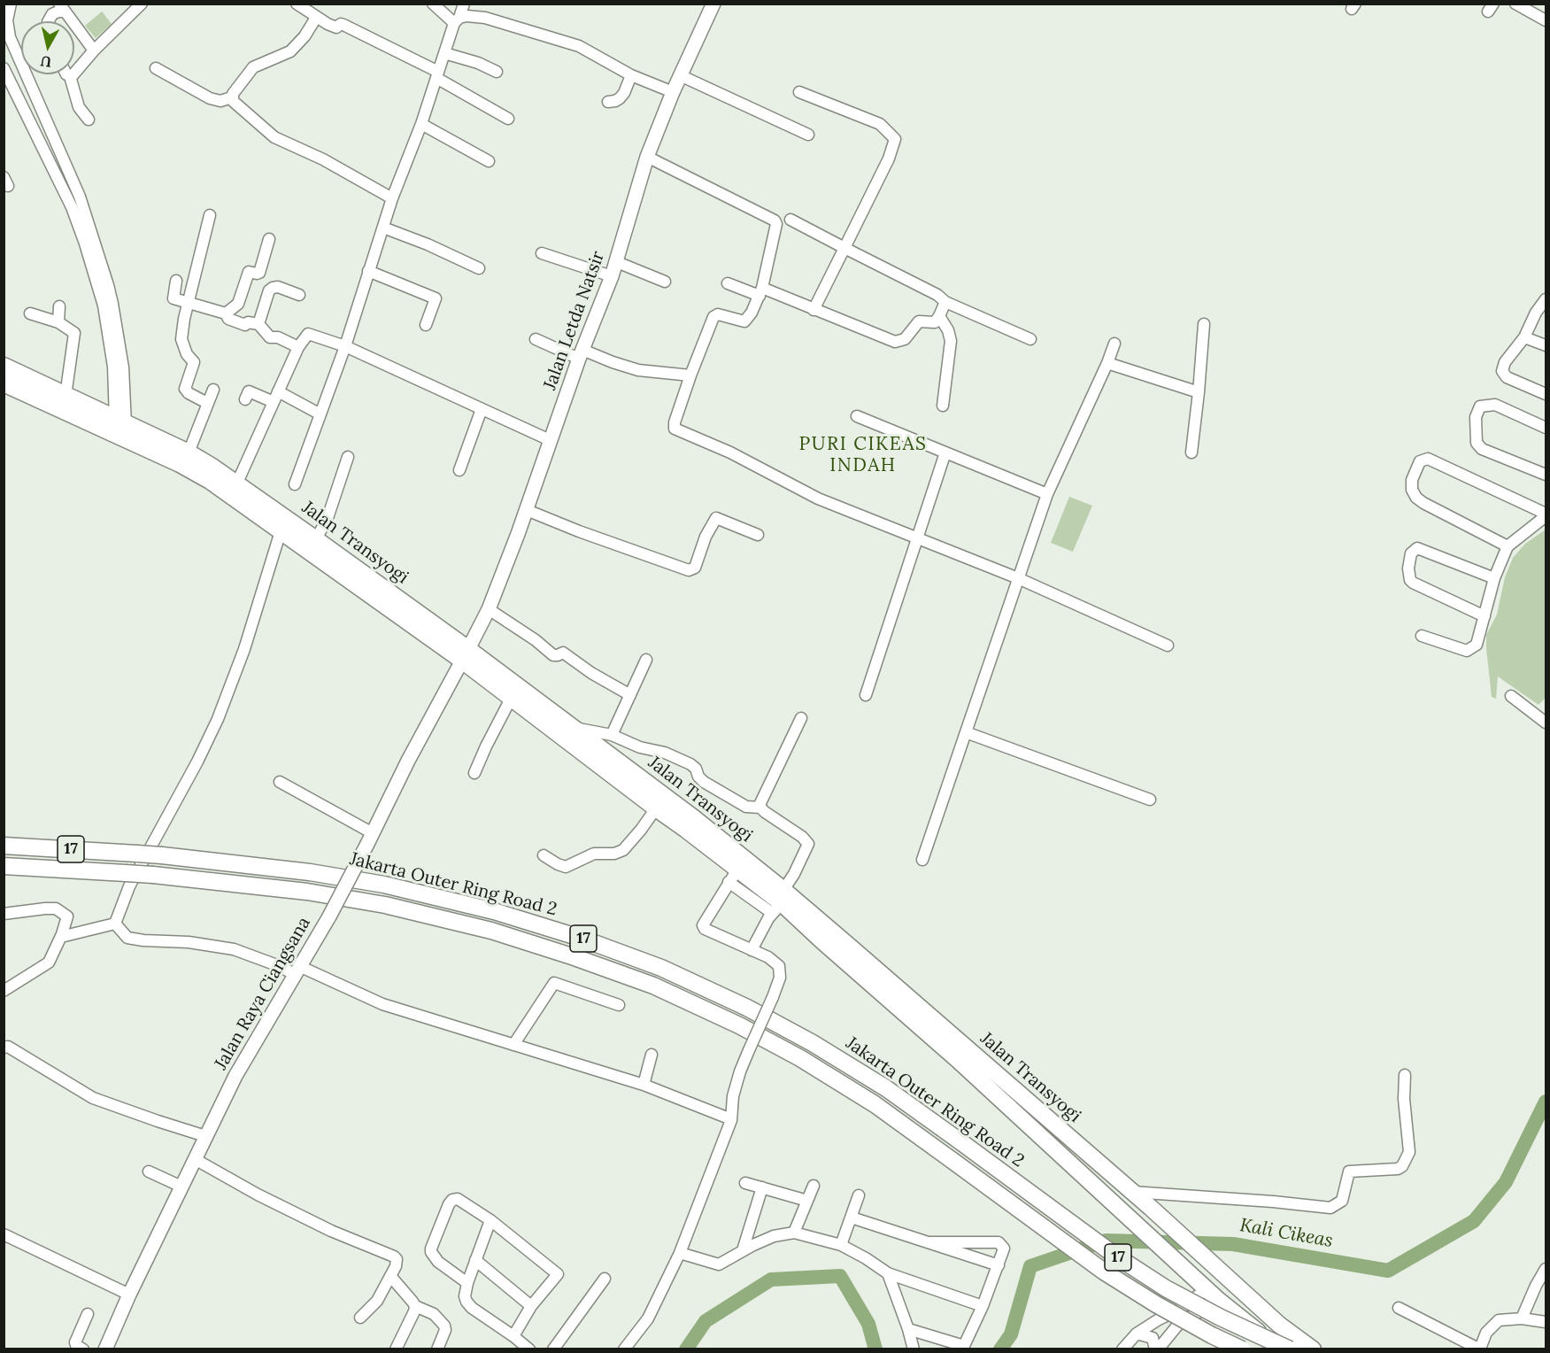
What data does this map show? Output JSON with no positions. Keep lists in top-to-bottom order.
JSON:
{
  "streets": {
    "highway": ["Jalan Transyogi", "17", "Jakarta Outer Ring Road 2"],
    "main road": ["Jalan Letda Natsir", "Jalan Raya Ciangsana"]
  },
  "crossings": [
    ["Jalan Letda Natsir", "Jalan Transyogi"],
    ["Jalan Letda Natsir", "Jalan Raya Ciangsana"],
    ["Jalan Transyogi", "Jalan Raya Ciangsana"]
  ],
  "districts": ["PURI CIKEAS INDAH"],
  "water": ["Kali Cikeas"],
  "north": "bottom"
}
